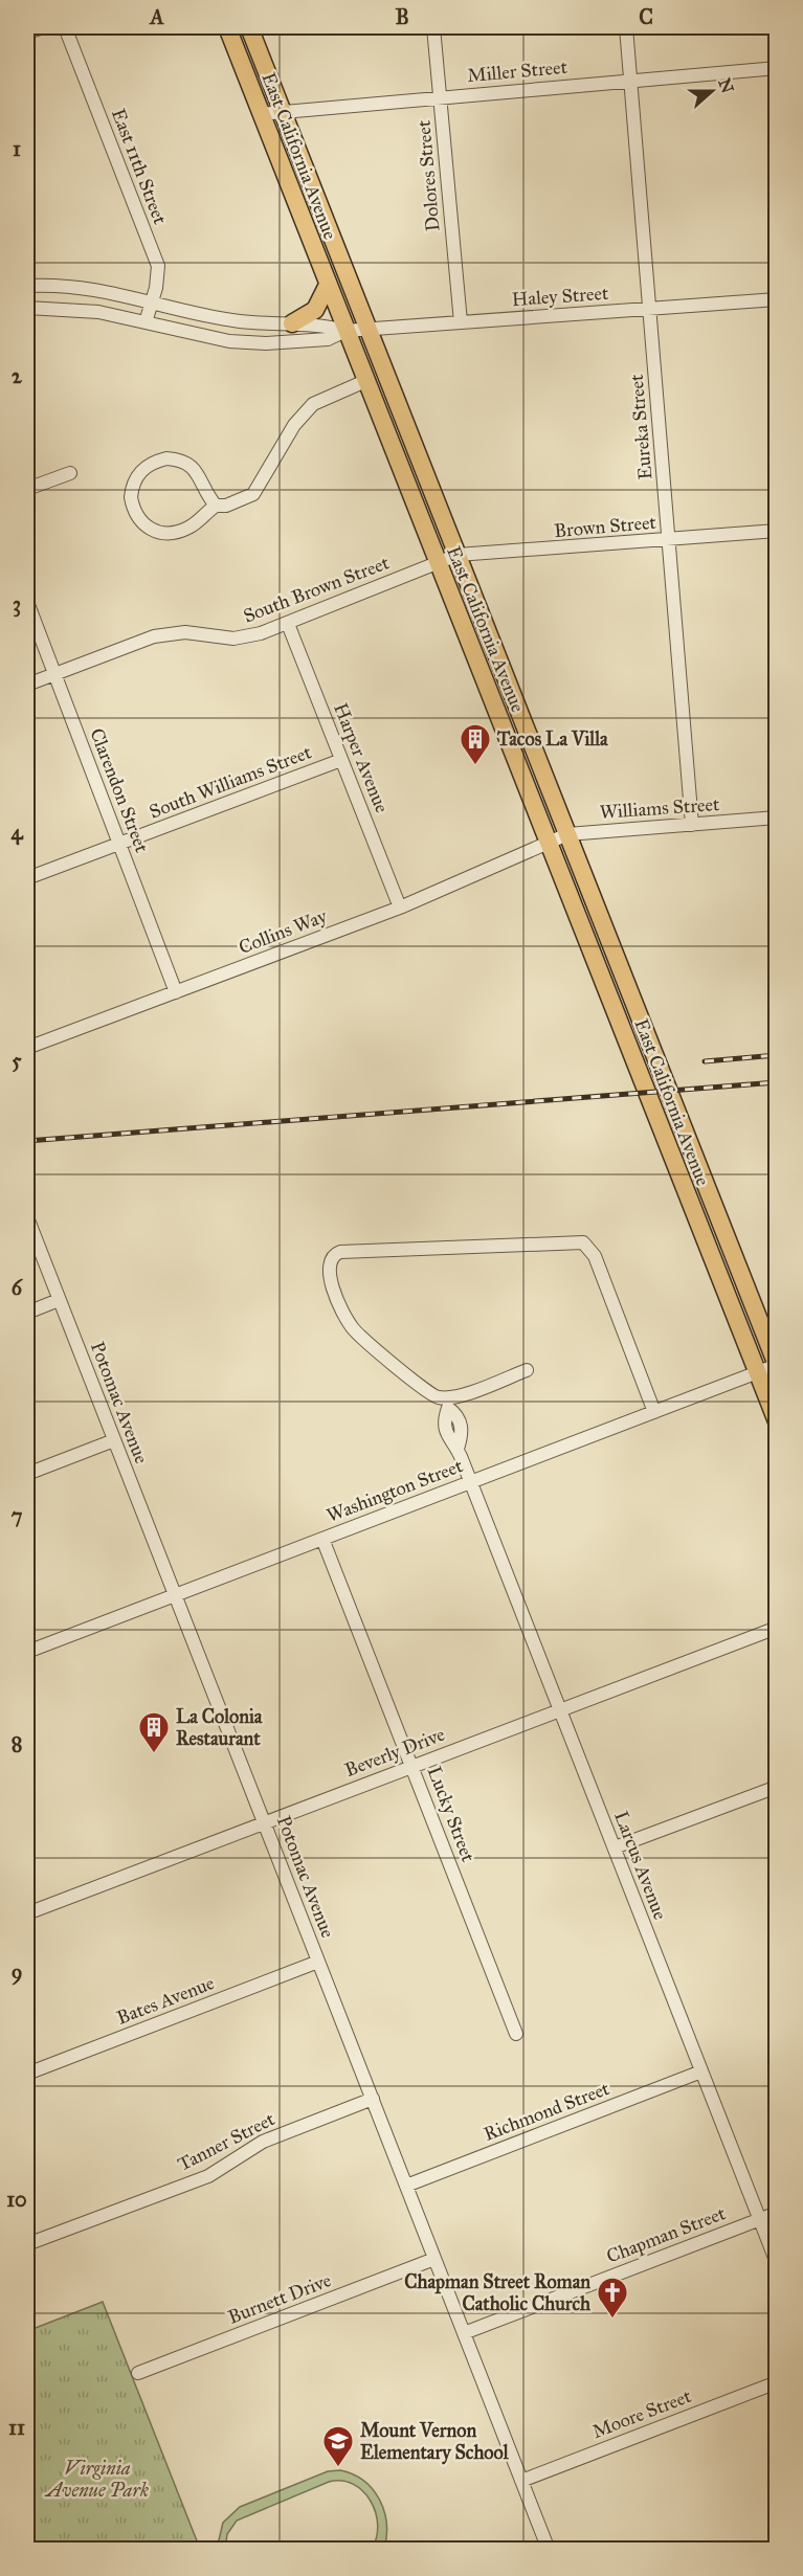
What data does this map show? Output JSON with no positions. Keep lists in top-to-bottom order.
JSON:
{
  "streets": {
    "main road": ["East California Avenue"],
    "street": [
      "Miller Street",
      "East 11th Street",
      "Dolores Street",
      "Haley Street",
      "Eureka Street",
      "Brown Street",
      "South Brown Street",
      "Harper Avenue",
      "South Williams Street",
      "Clarendon Street",
      "Williams Street",
      "Collins Way",
      "Potomac Avenue",
      "Washington Street",
      "Beverly Drive",
      "Lucky Street",
      "Larcus Avenue",
      "Bates Avenue",
      "Richmond Street",
      "Tanner Street",
      "Chapman Street",
      "Burnett Drive",
      "Moore Street"
    ]
  },
  "crossings": [
    ["Miller Street", "East California Avenue"],
    ["Miller Street", "Dolores Street"],
    ["Miller Street", "Eureka Street"],
    ["East California Avenue", "Haley Street"],
    ["East California Avenue", "Brown Street"],
    ["East California Avenue", "South Brown Street"],
    ["East California Avenue", "Williams Street"],
    ["East California Avenue", "Collins Way"],
    ["East California Avenue", "Washington Street"],
    ["Dolores Street", "Haley Street"],
    ["Haley Street", "Eureka Street"],
    ["Eureka Street", "Brown Street"],
    ["Eureka Street", "Williams Street"],
    ["Brown Street", "South Brown Street"],
    ["South Brown Street", "Harper Avenue"],
    ["South Brown Street", "Clarendon Street"],
    ["Harper Avenue", "South Williams Street"],
    ["Harper Avenue", "Collins Way"],
    ["South Williams Street", "Clarendon Street"],
    ["Clarendon Street", "Collins Way"],
    ["Williams Street", "Collins Way"],
    ["Potomac Avenue", "Washington Street"],
    ["Potomac Avenue", "Beverly Drive"],
    ["Potomac Avenue", "Bates Avenue"],
    ["Potomac Avenue", "Richmond Street"],
    ["Potomac Avenue", "Tanner Street"],
    ["Potomac Avenue", "Chapman Street"],
    ["Potomac Avenue", "Burnett Drive"],
    ["Potomac Avenue", "Moore Street"],
    ["Washington Street", "Lucky Street"],
    ["Washington Street", "Larcus Avenue"],
    ["Beverly Drive", "Lucky Street"],
    ["Beverly Drive", "Larcus Avenue"],
    ["Larcus Avenue", "Richmond Street"],
    ["Larcus Avenue", "Chapman Street"]
  ],
  "parks": ["Virginia Avenue Park"],
  "places": {
    "building": ["Tacos La Villa", "La Colonia Restaurant"],
    "church": ["Chapman Street Roman Catholic Church"],
    "school or university": ["Mount Vernon Elementary School"]
  },
  "north": "right",
  "grid": {
    "columns": ["A", "B", "C"],
    "rows": [
      "1",
      "2",
      "3",
      "4",
      "5",
      "6",
      "7",
      "8",
      "9",
      "10",
      "11"
    ]
  }
}
